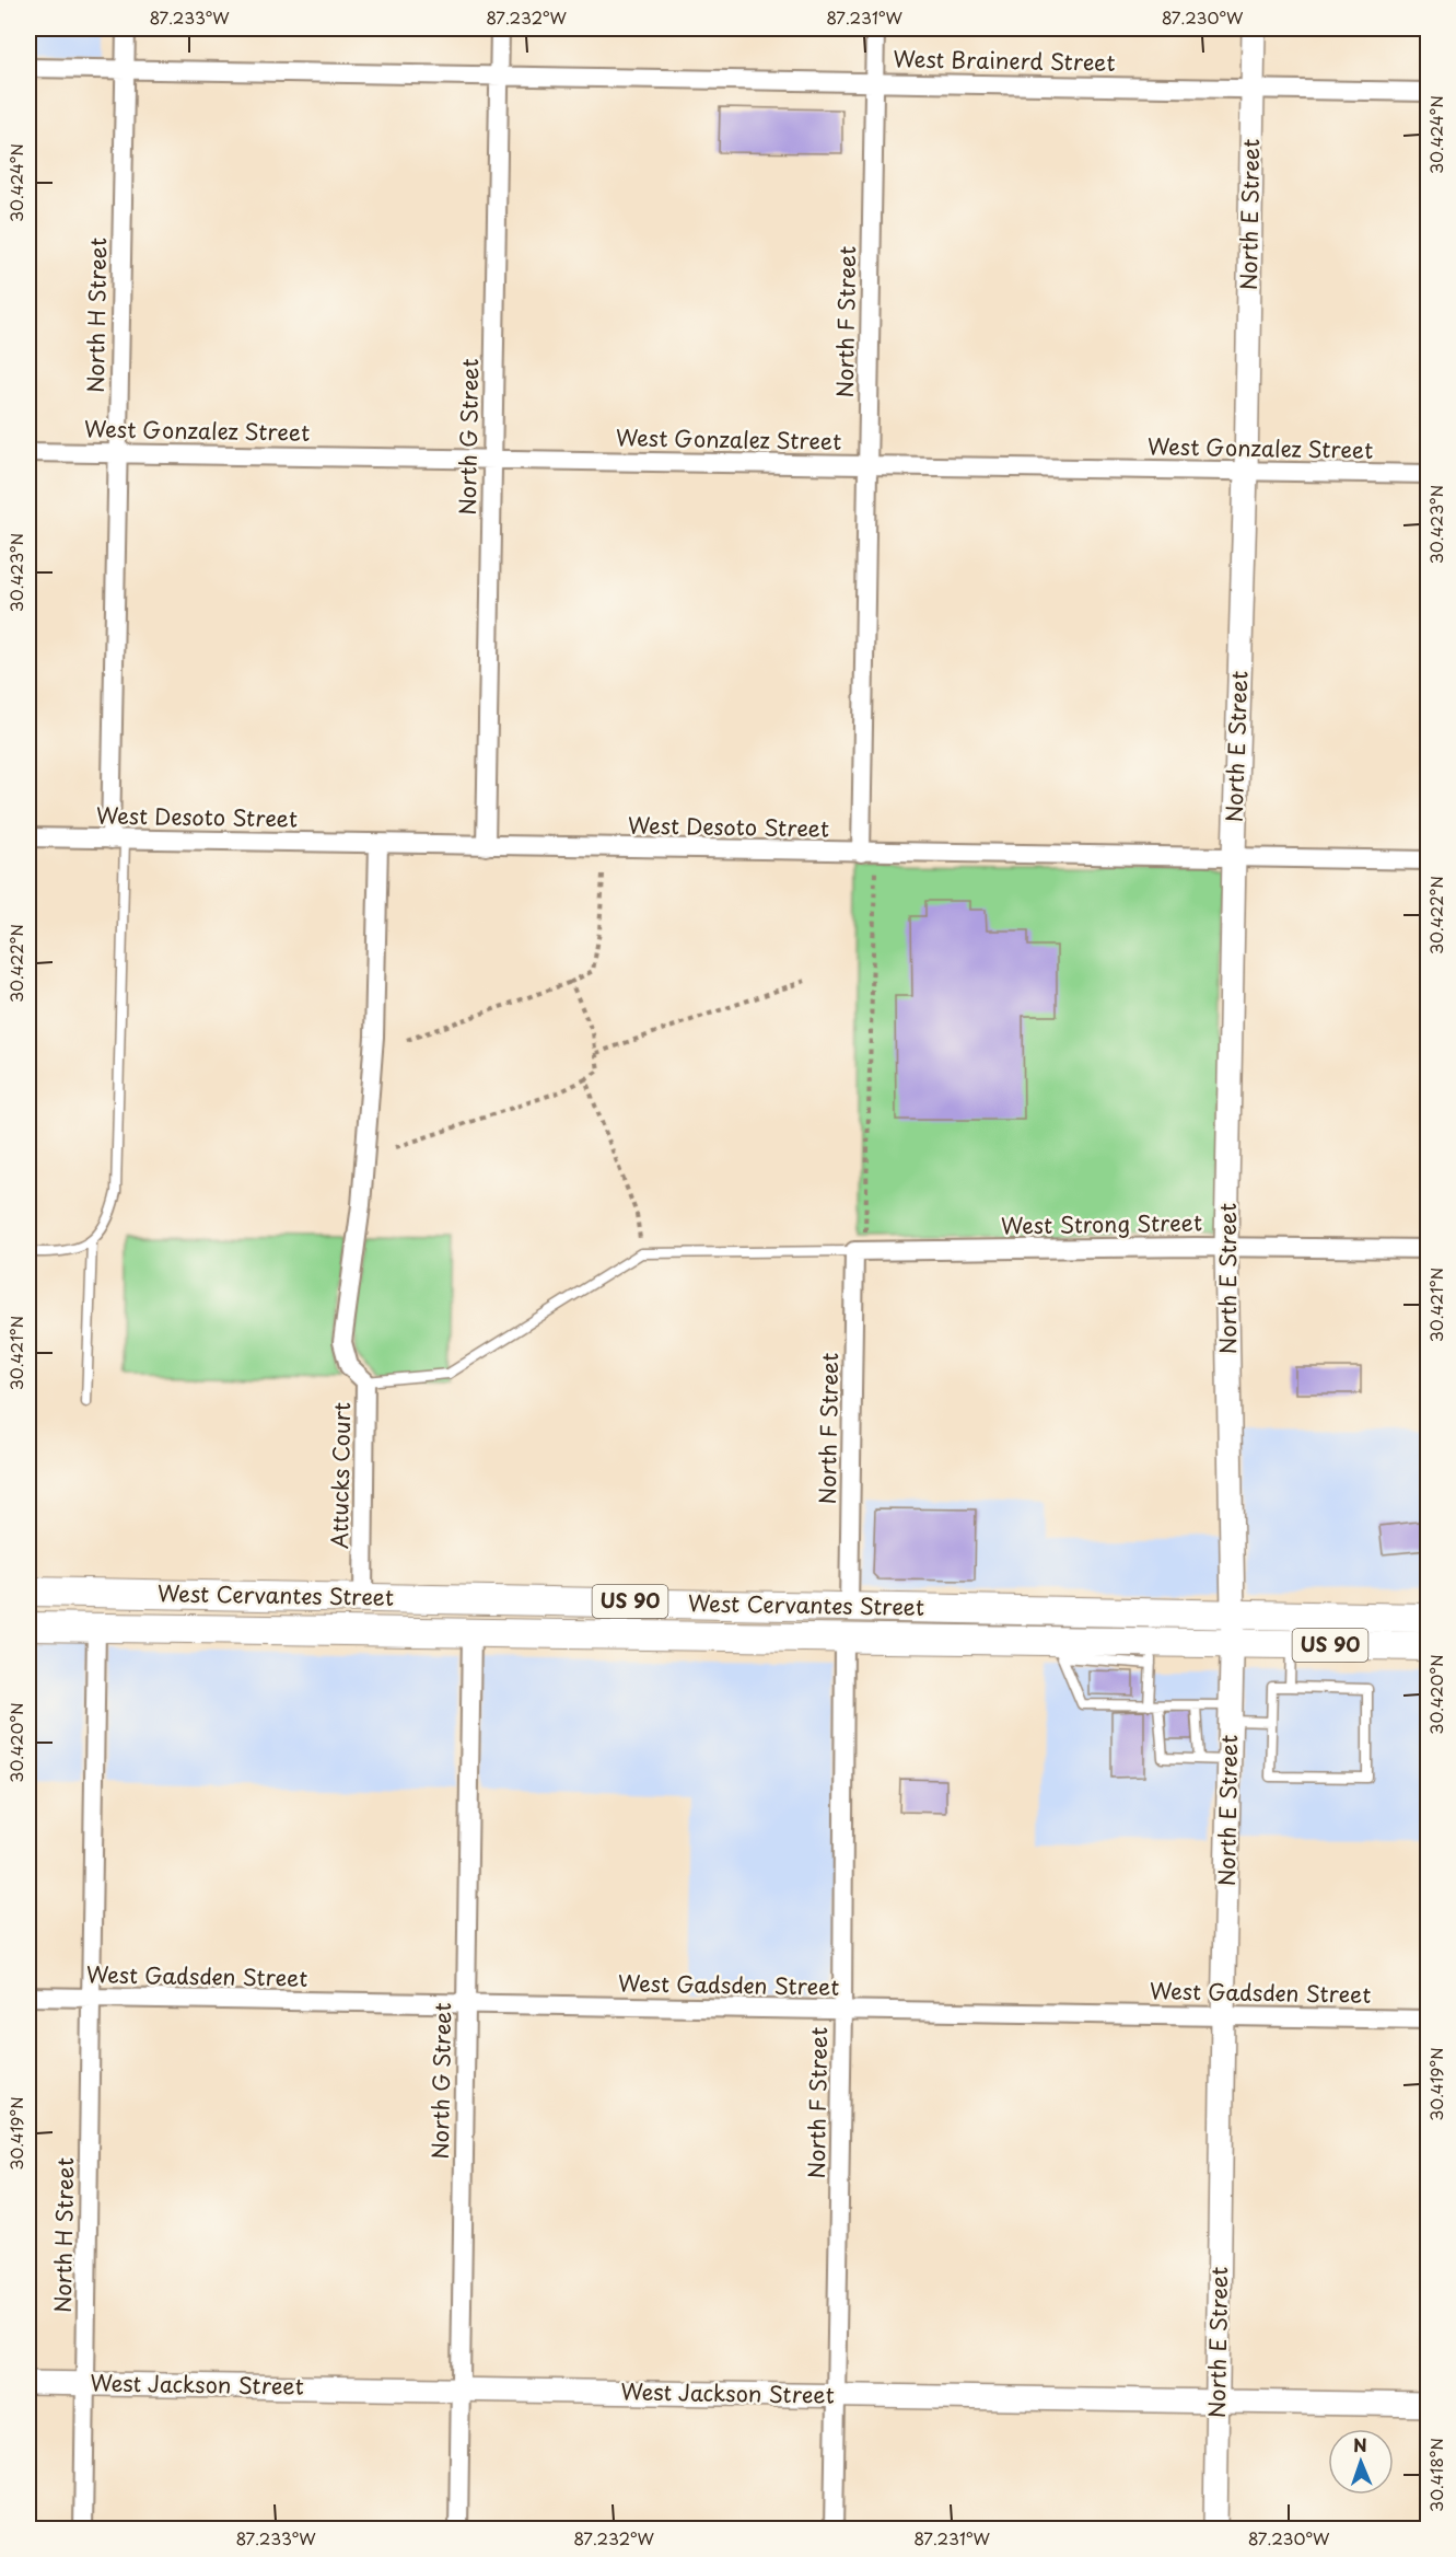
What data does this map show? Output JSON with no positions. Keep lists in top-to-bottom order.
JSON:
{
  "streets": {
    "main road": ["West Cervantes Street", "US 90"],
    "street": [
      "West Brainerd Street",
      "North E Street",
      "North H Street",
      "North F Street",
      "West Gonzalez Street",
      "North G Street",
      "West Desoto Street",
      "West Strong Street",
      "Attucks Court",
      "West Gadsden Street",
      "West Jackson Street"
    ]
  },
  "crossings": [
    ["West Brainerd Street", "North E Street"],
    ["West Brainerd Street", "North H Street"],
    ["West Brainerd Street", "North F Street"],
    ["West Brainerd Street", "North G Street"],
    ["North E Street", "West Gonzalez Street"],
    ["North E Street", "West Desoto Street"],
    ["North E Street", "West Strong Street"],
    ["North E Street", "West Cervantes Street"],
    ["North E Street", "West Gadsden Street"],
    ["North E Street", "West Jackson Street"],
    ["North H Street", "West Gonzalez Street"],
    ["North H Street", "West Desoto Street"],
    ["North H Street", "West Cervantes Street"],
    ["North H Street", "West Gadsden Street"],
    ["North H Street", "West Jackson Street"],
    ["North F Street", "West Gonzalez Street"],
    ["North F Street", "West Desoto Street"],
    ["North F Street", "West Strong Street"],
    ["North F Street", "West Cervantes Street"],
    ["North F Street", "West Gadsden Street"],
    ["North F Street", "West Jackson Street"],
    ["West Gonzalez Street", "North G Street"],
    ["North G Street", "West Desoto Street"],
    ["North G Street", "West Cervantes Street"],
    ["North G Street", "West Gadsden Street"],
    ["North G Street", "West Jackson Street"],
    ["West Desoto Street", "Attucks Court"],
    ["Attucks Court", "West Cervantes Street"]
  ],
  "north": "top",
  "coordinates": [
    "87.233°W",
    "87.232°W",
    "87.231°W",
    "87.230°W",
    "30.424°N",
    "30.423°N",
    "30.422°N",
    "30.421°N",
    "30.420°N",
    "30.419°N",
    "30.418°N"
  ]
}
